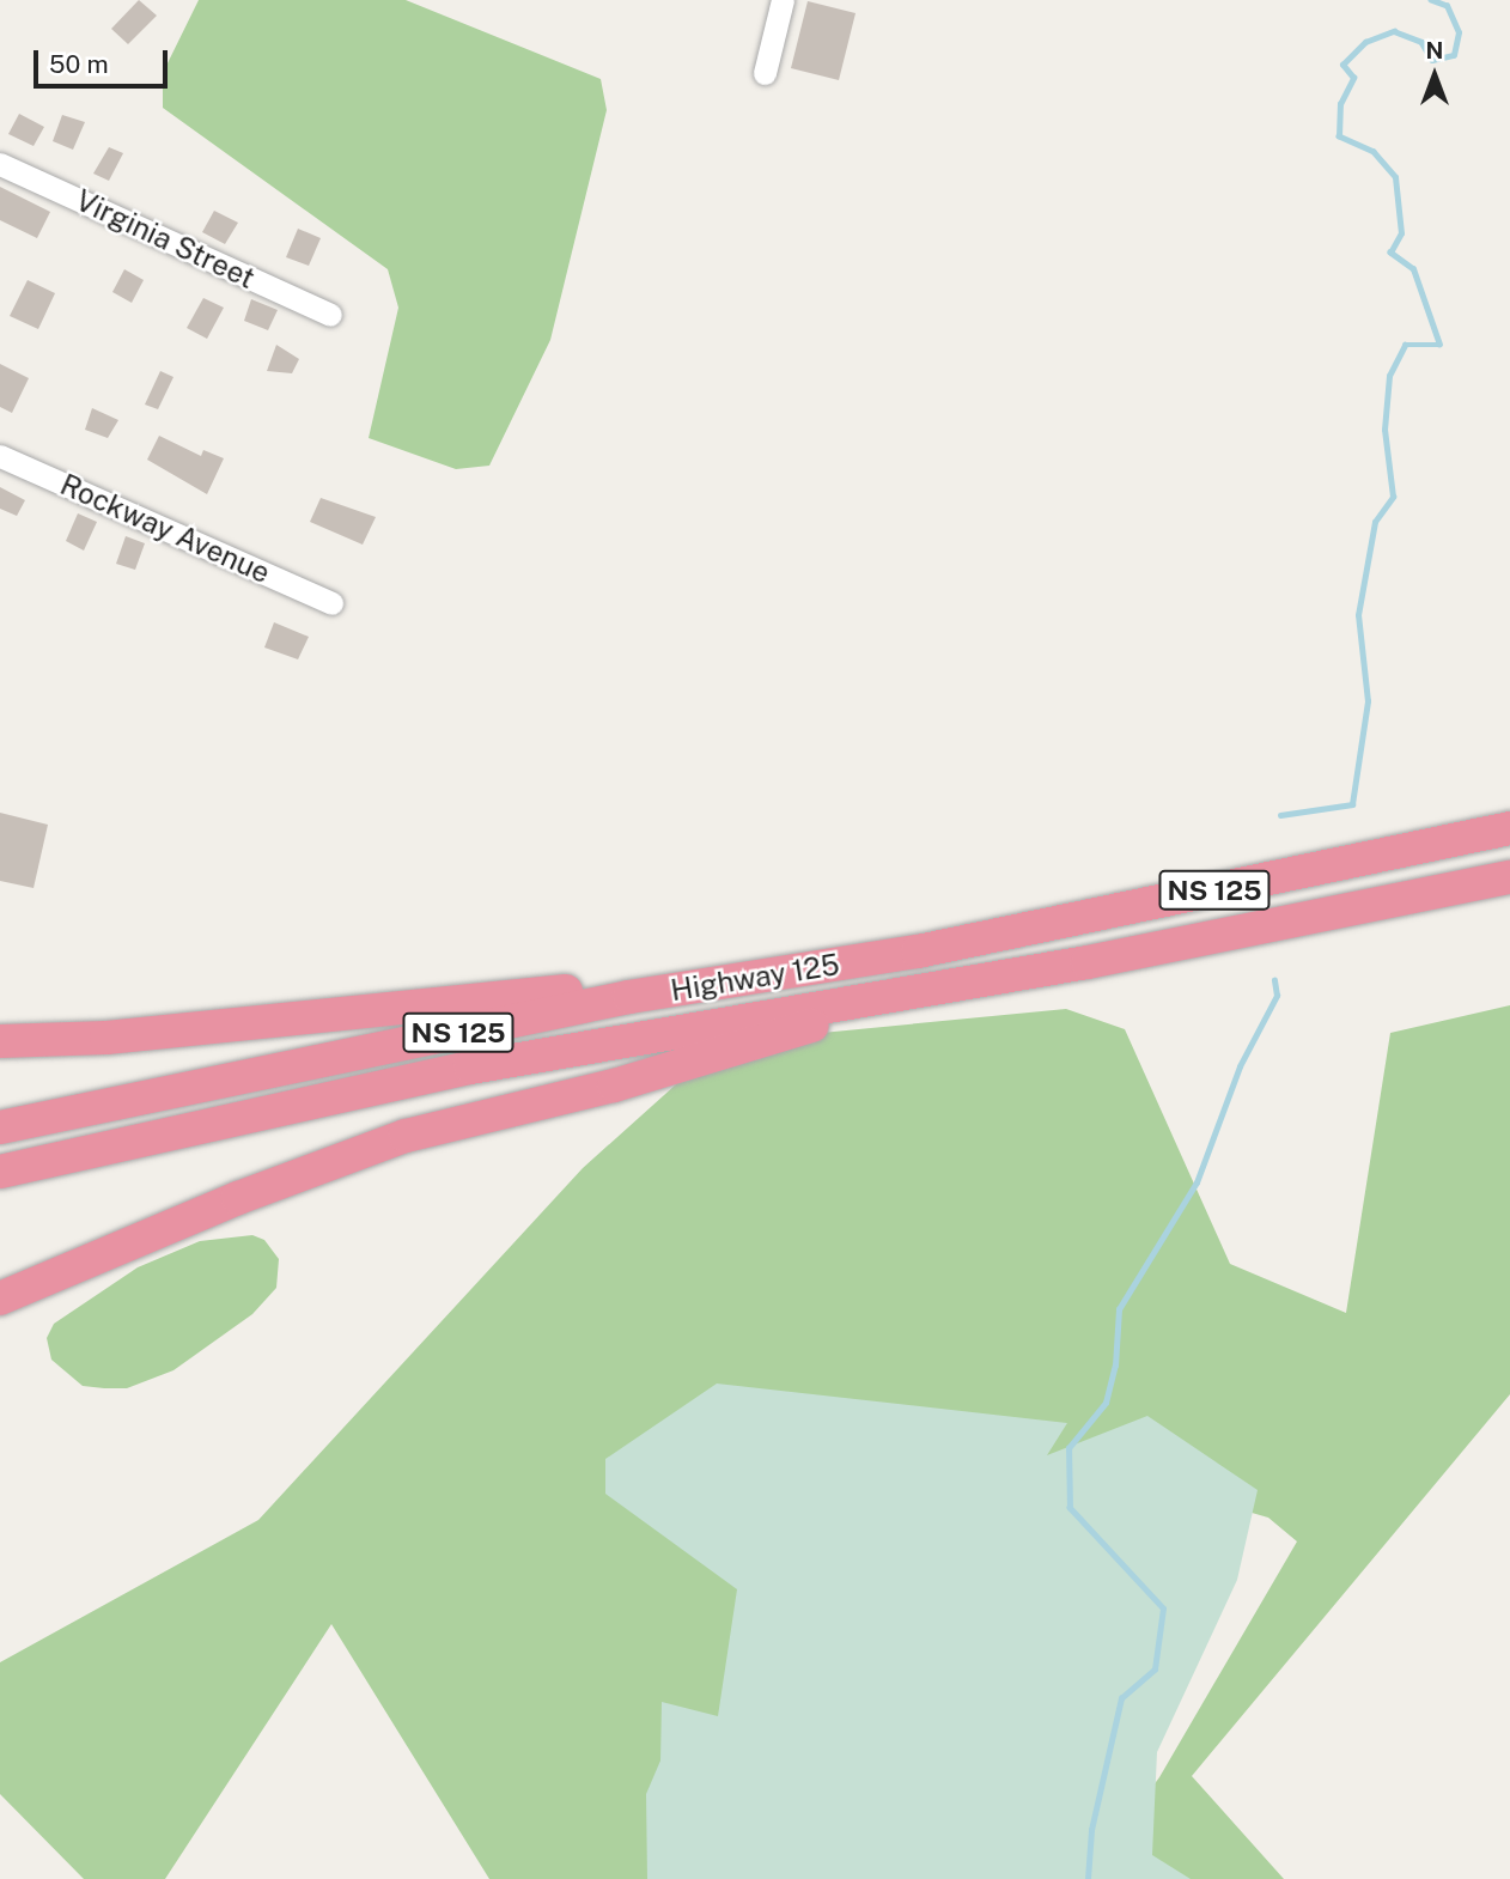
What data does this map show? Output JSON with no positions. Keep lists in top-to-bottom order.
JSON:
{
  "streets": {
    "highway": ["NS 125", "Highway 125"],
    "street": ["Virginia Street", "Rockway Avenue"]
  },
  "scale_bar": "50 m",
  "north": "top"
}
